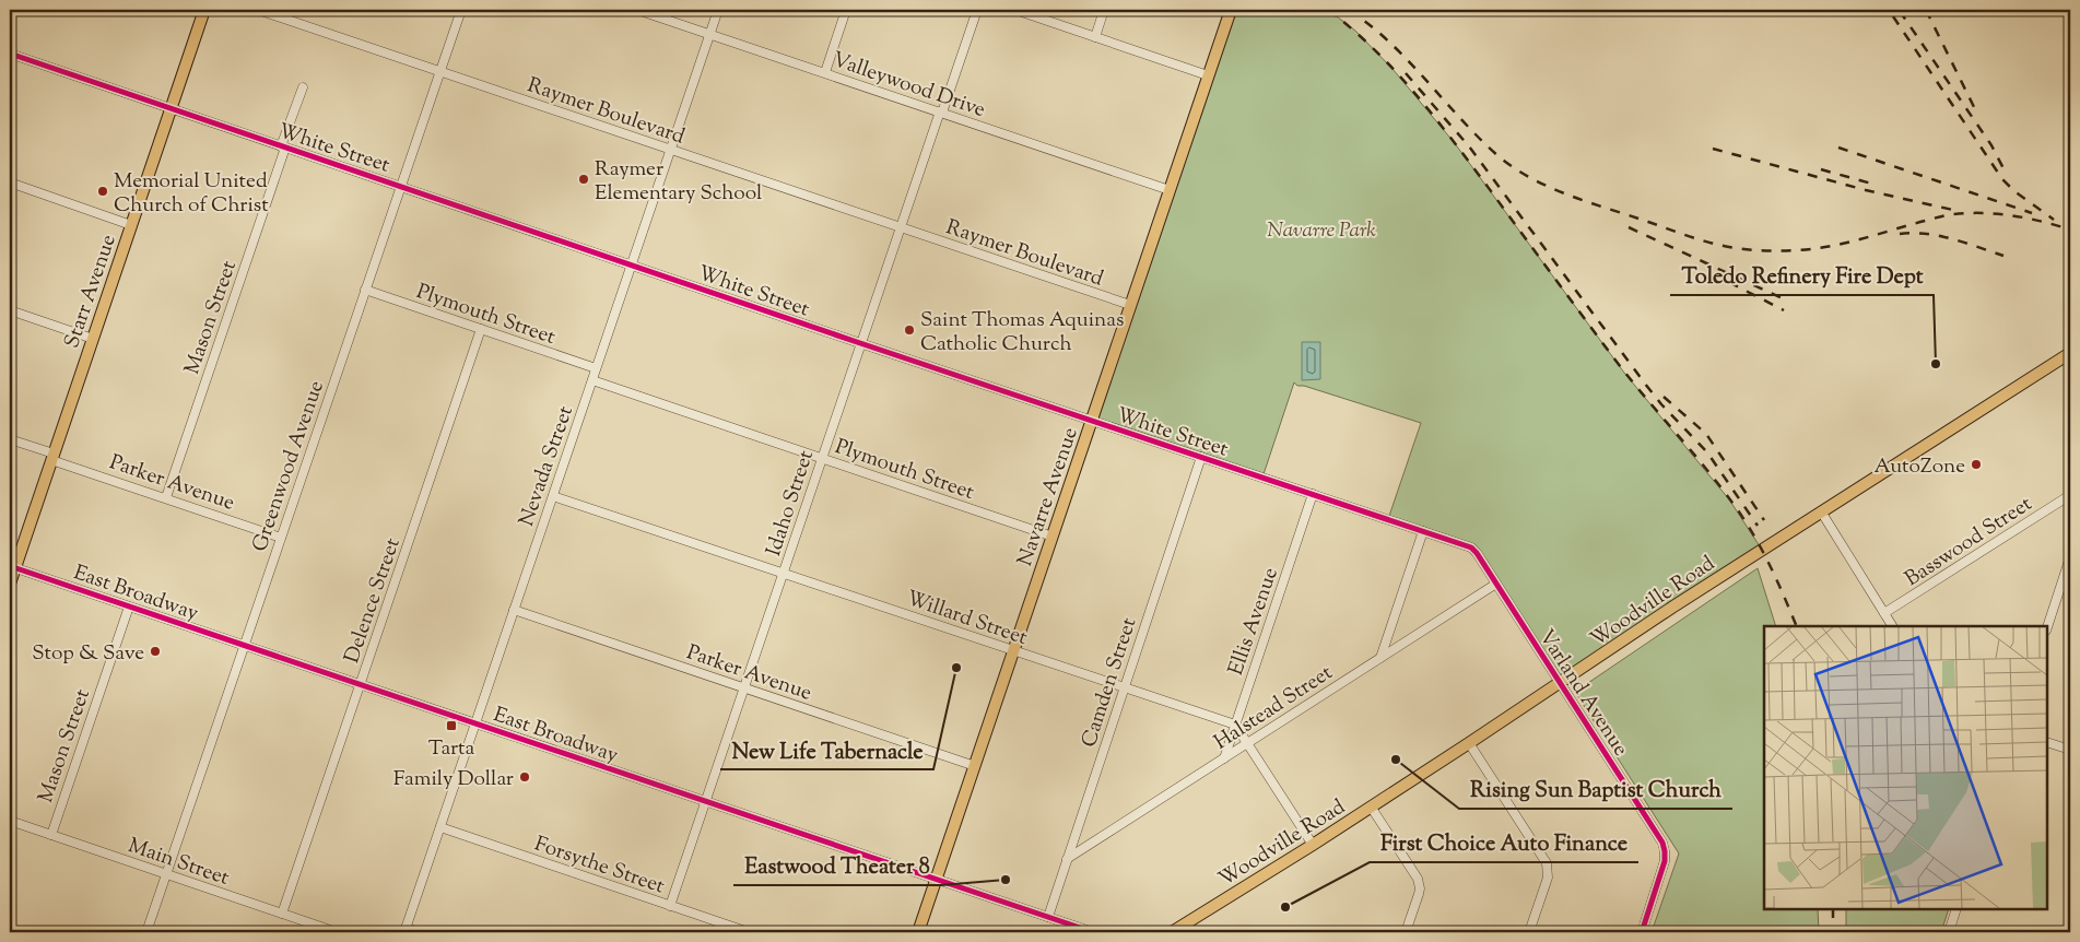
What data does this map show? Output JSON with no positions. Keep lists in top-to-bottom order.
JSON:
{
  "streets": {
    "main road": ["Starr Avenue", "Navarre Avenue", "Woodville Road"],
    "street": [
      "Valleywood Drive",
      "Raymer Boulevard",
      "White Street",
      "Plymouth Street",
      "Mason Street",
      "Greenwood Avenue",
      "Nevada Street",
      "Parker Avenue",
      "Idaho Street",
      "Basswood Street",
      "East Broadway",
      "Delence Street",
      "Willard Street",
      "Ellis Avenue",
      "Camden Street",
      "Varland Avenue",
      "Halstead Street",
      "Main Street",
      "Forsythe Street"
    ]
  },
  "crossings": [
    ["Valleywood Drive", "Nevada Street"],
    ["Valleywood Drive", "Navarre Avenue"],
    ["Valleywood Drive", "Idaho Street"],
    ["Raymer Boulevard", "Greenwood Avenue"],
    ["Raymer Boulevard", "Nevada Street"],
    ["Raymer Boulevard", "Navarre Avenue"],
    ["Raymer Boulevard", "Idaho Street"],
    ["White Street", "Starr Avenue"],
    ["White Street", "Mason Street"],
    ["White Street", "Greenwood Avenue"],
    ["White Street", "Nevada Street"],
    ["White Street", "Navarre Avenue"],
    ["White Street", "Idaho Street"],
    ["White Street", "Ellis Avenue"],
    ["White Street", "Camden Street"],
    ["White Street", "Varland Avenue"],
    ["Starr Avenue", "Parker Avenue"],
    ["Starr Avenue", "East Broadway"],
    ["Plymouth Street", "Greenwood Avenue"],
    ["Plymouth Street", "Nevada Street"],
    ["Plymouth Street", "Navarre Avenue"],
    ["Plymouth Street", "Idaho Street"],
    ["Plymouth Street", "Delence Street"],
    ["Mason Street", "Parker Avenue"],
    ["Mason Street", "East Broadway"],
    ["Mason Street", "Main Street"],
    ["Greenwood Avenue", "Parker Avenue"],
    ["Greenwood Avenue", "East Broadway"],
    ["Greenwood Avenue", "Main Street"],
    ["Nevada Street", "Parker Avenue"],
    ["Nevada Street", "East Broadway"],
    ["Nevada Street", "Willard Street"],
    ["Nevada Street", "Forsythe Street"],
    ["Parker Avenue", "Navarre Avenue"],
    ["Parker Avenue", "Idaho Street"],
    ["Navarre Avenue", "East Broadway"],
    ["Navarre Avenue", "Willard Street"],
    ["Idaho Street", "East Broadway"],
    ["Idaho Street", "Willard Street"],
    ["Idaho Street", "Forsythe Street"],
    ["East Broadway", "Delence Street"],
    ["East Broadway", "Camden Street"],
    ["Delence Street", "Main Street"],
    ["Woodville Road", "Varland Avenue"],
    ["Willard Street", "Ellis Avenue"],
    ["Willard Street", "Camden Street"],
    ["Ellis Avenue", "Halstead Street"],
    ["Camden Street", "Halstead Street"],
    ["Varland Avenue", "Halstead Street"]
  ],
  "parks": ["Navarre Park"],
  "places": {
    "other": [
      "Raymer Elementary School",
      "Memorial United Church of Christ",
      "Saint Thomas Aquinas Catholic Church",
      "Toledo Refinery Fire Dept",
      "AutoZone",
      "Stop & Save",
      "New Life Tabernacle",
      "Rising Sun Baptist Church",
      "Family Dollar",
      "Eastwood Theater 8",
      "First Choice Auto Finance"
    ],
    "transit": ["Tarta"]
  }
}
